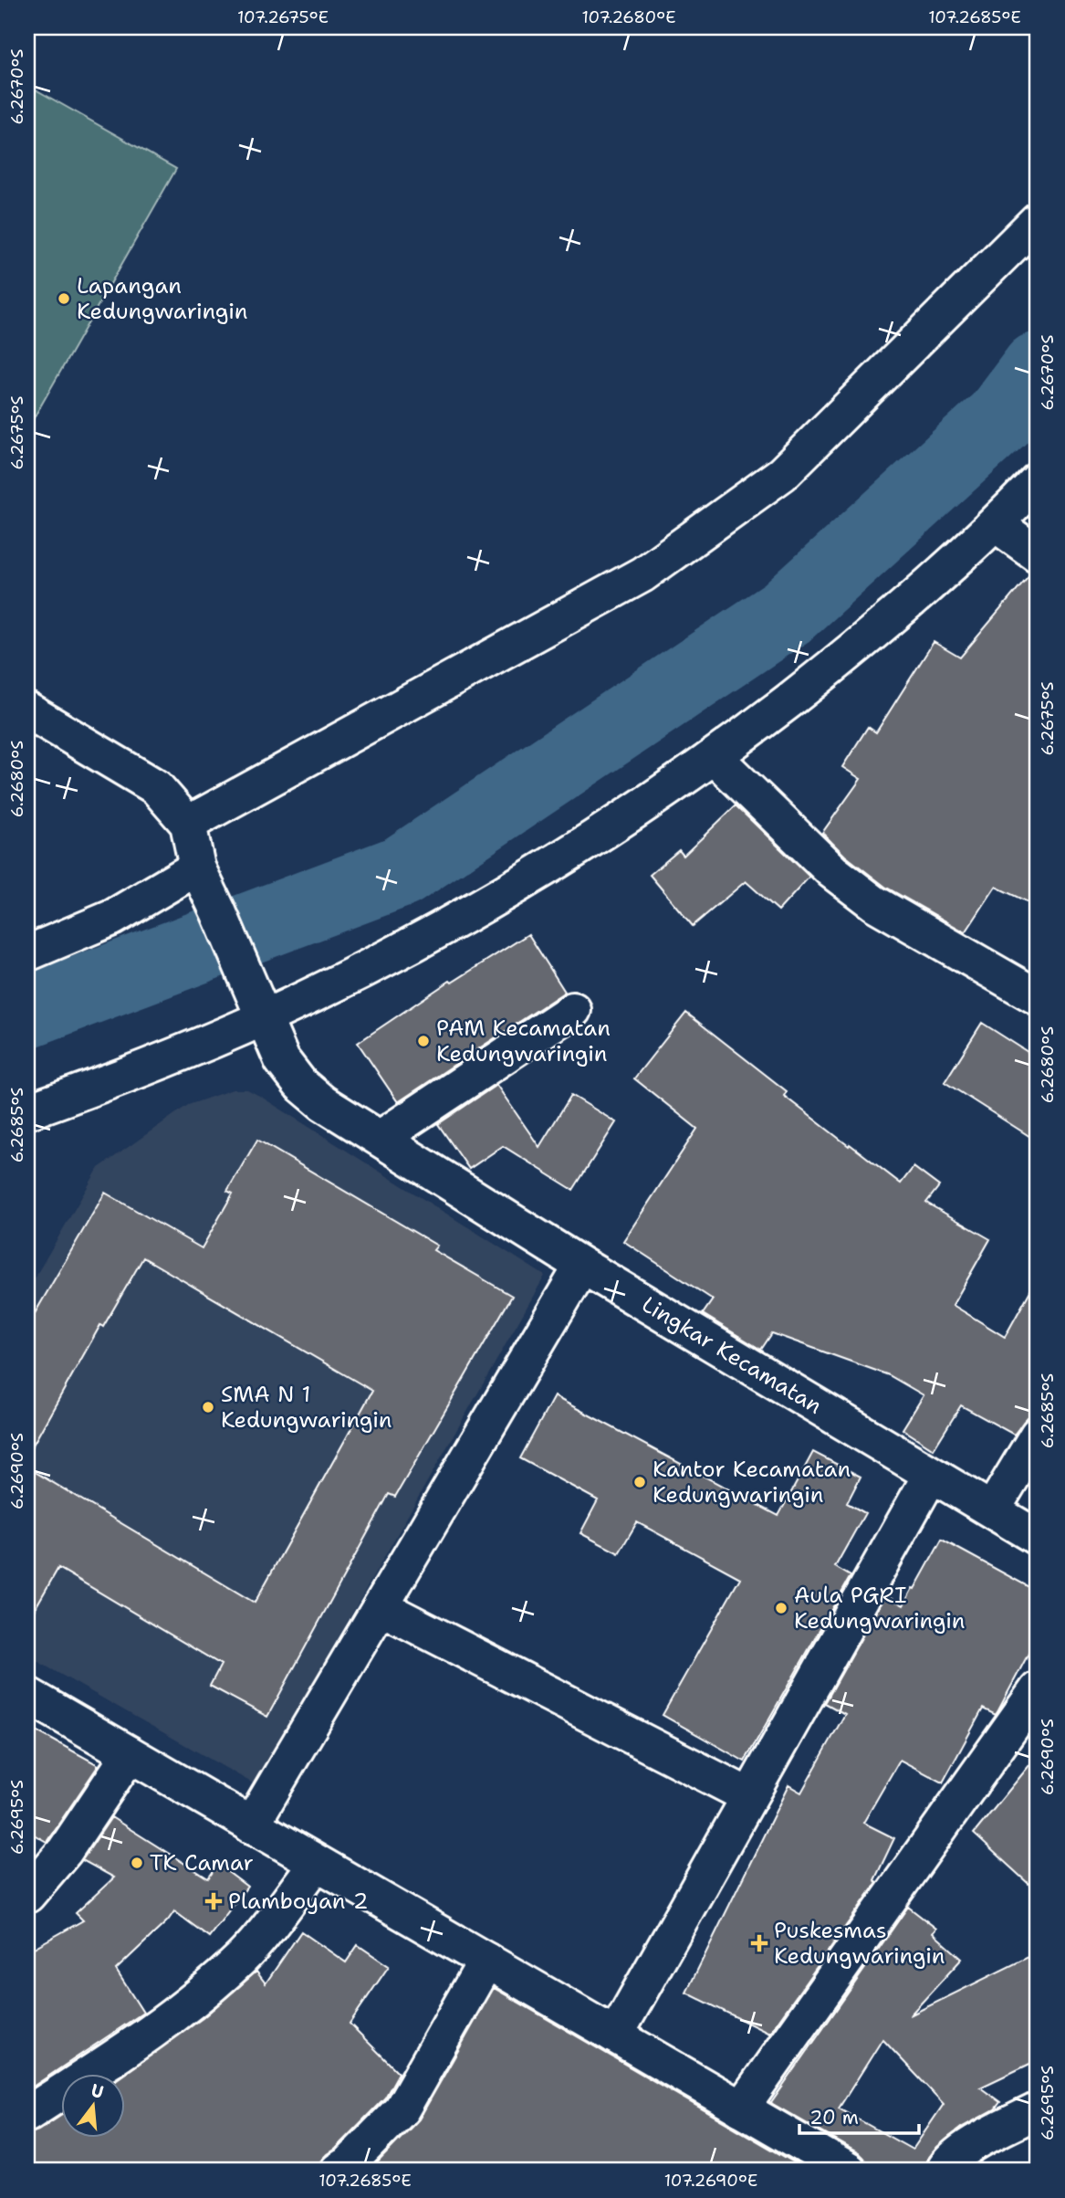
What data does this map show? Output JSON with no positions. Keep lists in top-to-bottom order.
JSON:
{
  "streets": {
    "street": ["Lingkar Kecamatan"]
  },
  "places": {
    "other": [
      "Lapangan Kedungwaringin",
      "PAM Kecamatan Kedungwaringin",
      "SMA N 1 Kedungwaringin",
      "Kantor Kecamatan Kedungwaringin",
      "Aula PGRI Kedungwaringin",
      "TK Camar"
    ],
    "health": ["Plamboyan 2", "Puskesmas Kedungwaringin"]
  },
  "scale_bar": "20 m",
  "north": "top",
  "coordinates": [
    "107.2675°E",
    "107.2680°E",
    "107.2685°E",
    "6.2670°S",
    "6.2675°S",
    "6.2680°S",
    "6.2685°S",
    "6.2690°S",
    "6.2695°S",
    "107.2690°E"
  ]
}
